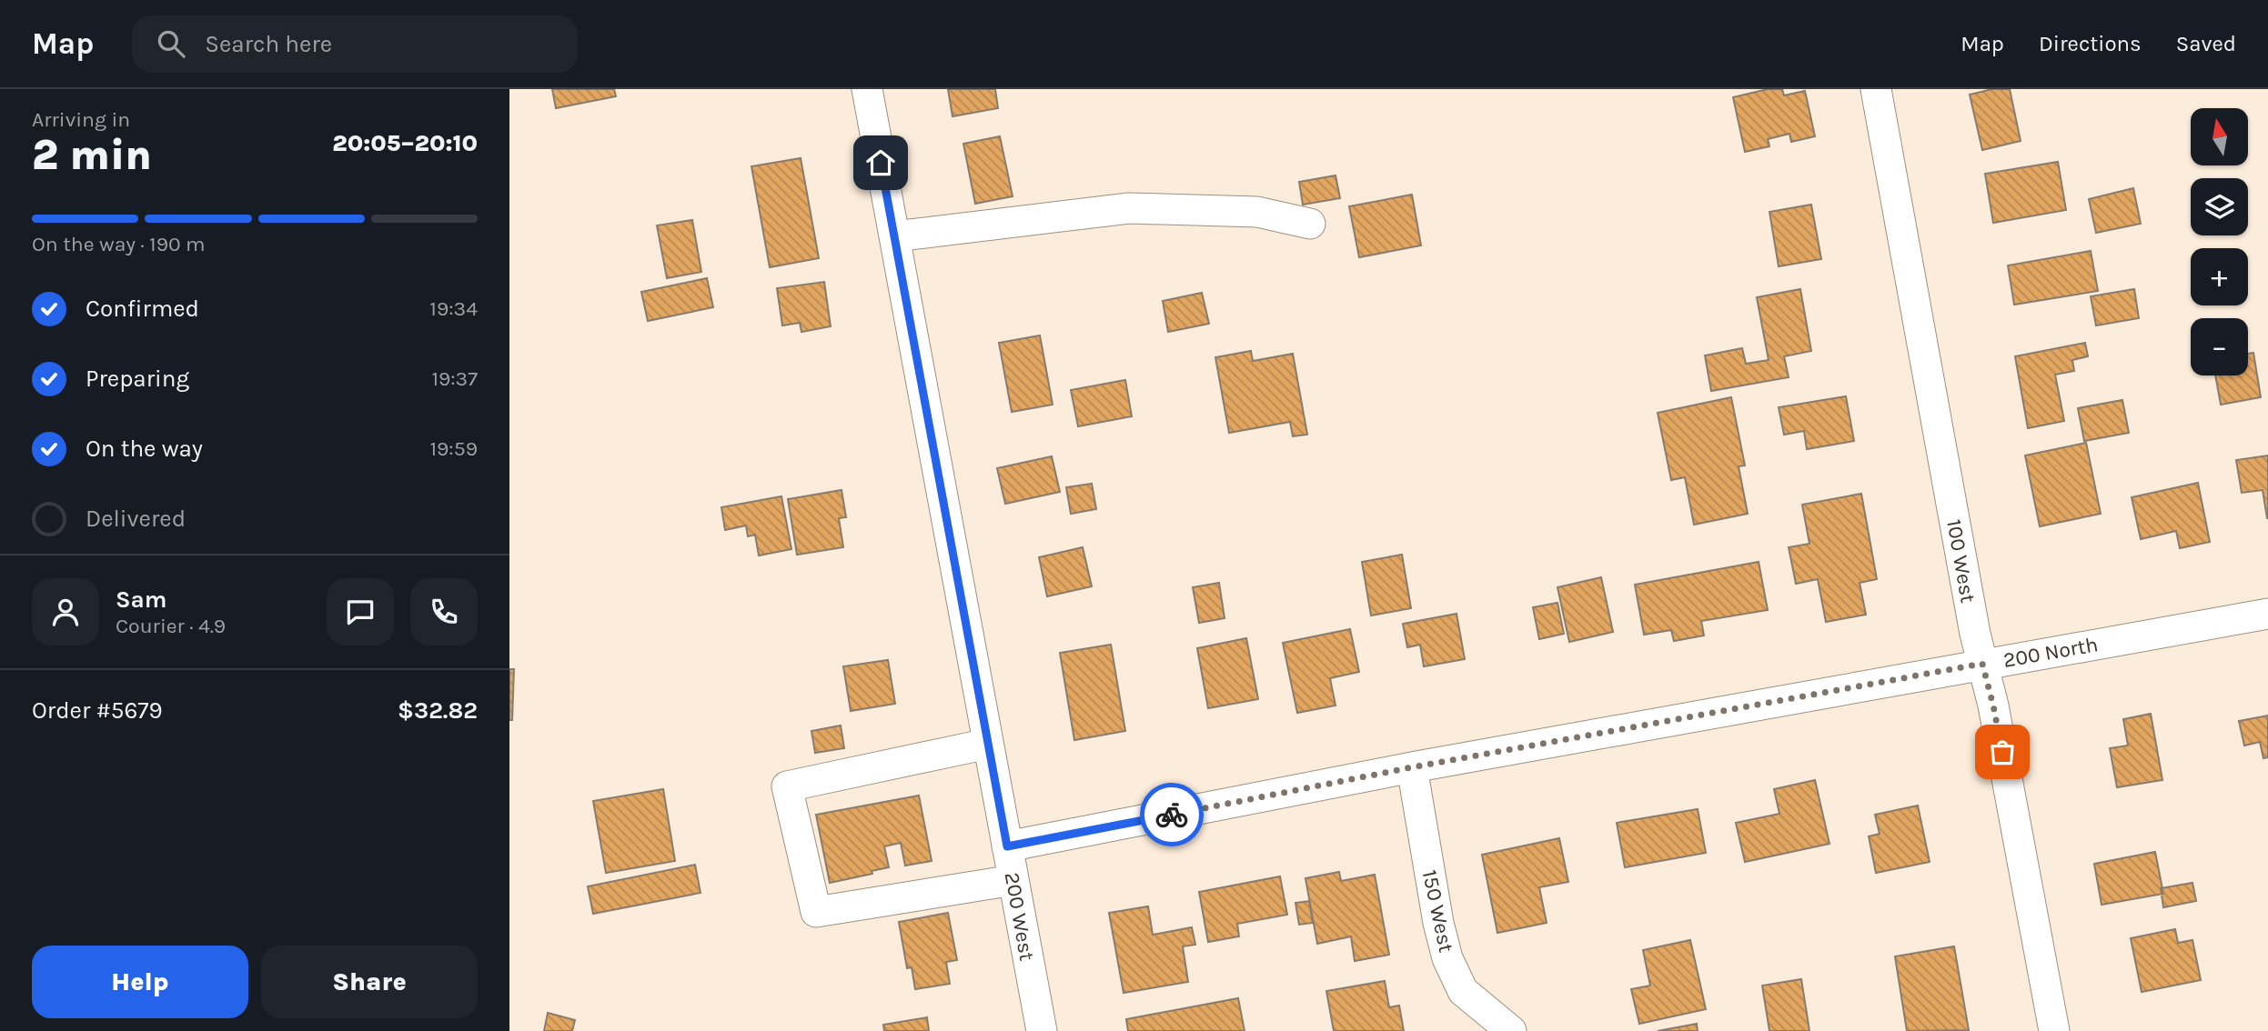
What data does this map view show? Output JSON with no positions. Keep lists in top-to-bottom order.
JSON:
{
  "streets": {
    "street": [
      "100 West",
      "200 North",
      "150 West",
      "200 West"
    ]
  },
  "crossings": [
    ["100 West", "200 North"],
    ["200 North", "150 West"],
    ["200 North", "200 West"]
  ],
  "north": "top",
  "page": {
    "header": "Map",
    "search": "Search here",
    "nav": ["Map", "Directions", "Saved"],
    "heading": ["2 min", "Arriving in", "20:05–20:10"],
    "panel": [
      "Sam",
      "Courier · 4.9",
      "Order #5679",
      "$32.82"
    ],
    "map_buttons": ["+", "−"],
    "bar": "On the way · 190 m",
    "list": [
      ["Confirmed", "19:34"],
      ["Preparing", "19:37"],
      ["On the way", "19:59"],
      "Delivered"
    ],
    "buttons": ["Help", "Share"]
  }
}
